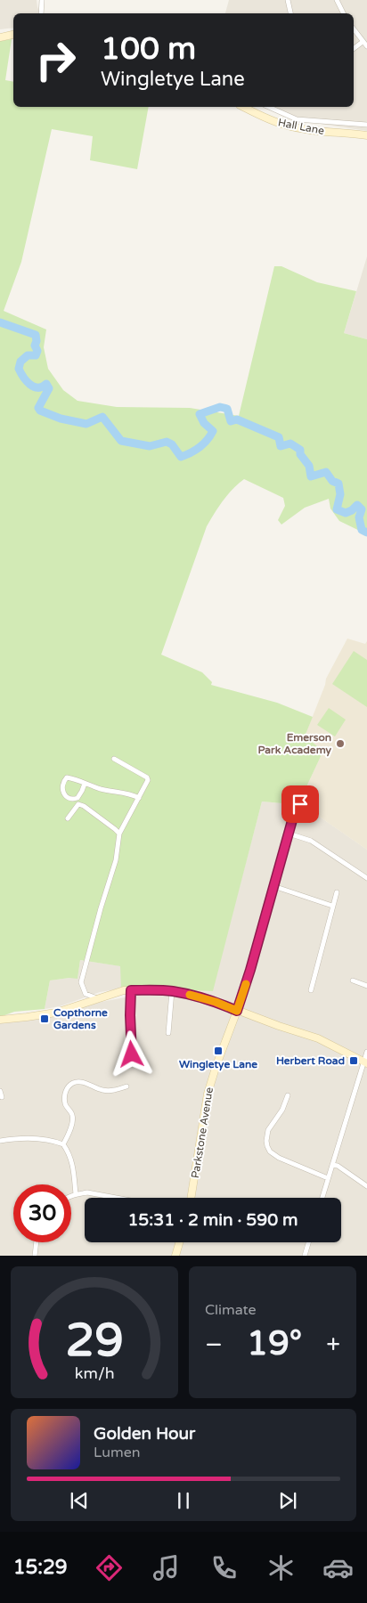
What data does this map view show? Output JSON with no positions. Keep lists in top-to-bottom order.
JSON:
{
  "streets": {
    "street": ["Hall Lane", "Parkstone Avenue"]
  },
  "places": {
    "other": ["Emerson Park Academy"],
    "transit": ["Copthorne Gardens", "Wingletye Lane", "Herbert Road"]
  },
  "page": {
    "turn": ["100 m", "Wingletye Lane"],
    "limit": "30",
    "trip": "15:31 · 2 min · 590 m",
    "tile": "Climate",
    "heat": ["−", "19°", "+"],
    "song": ["Golden Hour", "Lumen"],
    "tabs": "15:29",
    "gauge": ["29", "km/h"]
  }
}
